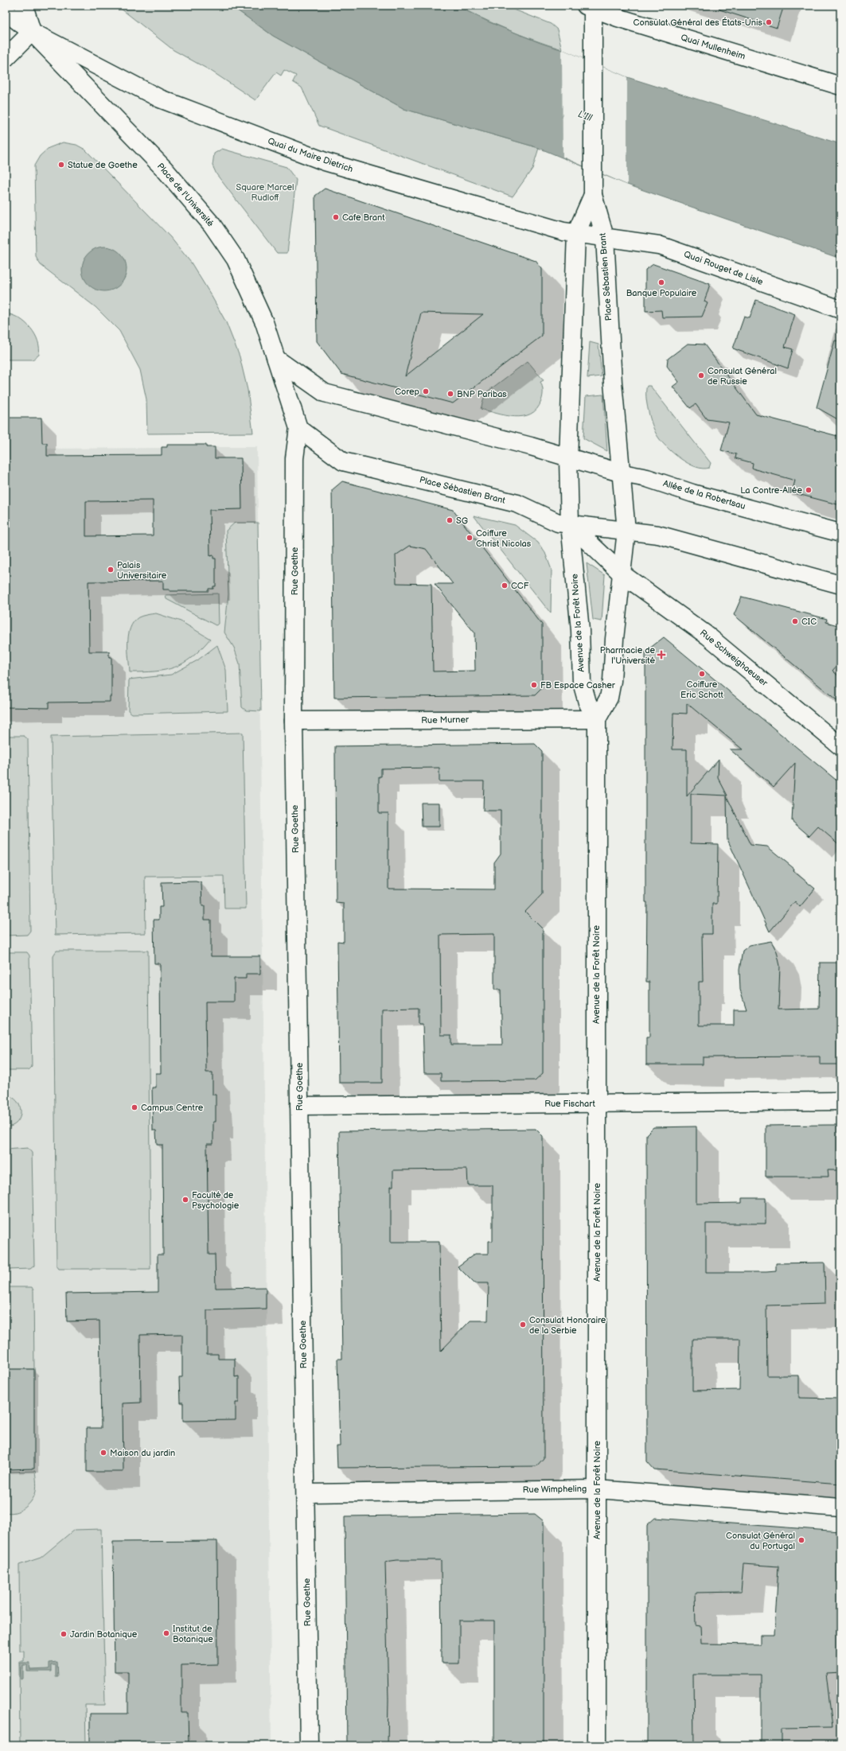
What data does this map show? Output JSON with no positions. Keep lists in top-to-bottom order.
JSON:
{
  "streets": {
    "street": [
      "Quai Mullenheim",
      "Quai du Maire Dietrich",
      "Place de l'Université",
      "Quai Rouget de Lisle",
      "Place Sébastien Brant",
      "Allée de la Robertsau",
      "Rue Goethe",
      "Avenue de la Forêt Noire",
      "Rue Schweighaeuser",
      "Rue Murner",
      "Rue Fischart",
      "Rue Wimpheling"
    ]
  },
  "crossings": [
    ["Quai du Maire Dietrich", "Place de l'Université"],
    ["Quai du Maire Dietrich", "Quai Rouget de Lisle"],
    ["Quai du Maire Dietrich", "Place Sébastien Brant"],
    ["Place de l'Université", "Place Sébastien Brant"],
    ["Place de l'Université", "Rue Goethe"],
    ["Quai Rouget de Lisle", "Place Sébastien Brant"],
    ["Place Sébastien Brant", "Allée de la Robertsau"],
    ["Place Sébastien Brant", "Rue Goethe"],
    ["Place Sébastien Brant", "Avenue de la Forêt Noire"],
    ["Place Sébastien Brant", "Rue Schweighaeuser"],
    ["Rue Goethe", "Rue Murner"],
    ["Rue Goethe", "Rue Fischart"],
    ["Rue Goethe", "Rue Wimpheling"],
    ["Avenue de la Forêt Noire", "Rue Schweighaeuser"],
    ["Avenue de la Forêt Noire", "Rue Murner"],
    ["Avenue de la Forêt Noire", "Rue Fischart"],
    ["Avenue de la Forêt Noire", "Rue Wimpheling"]
  ],
  "water": ["L'Ill"],
  "parks": ["Square Marcel Rudloff"],
  "places": {
    "other": [
      "Consulat Général des États-Unis",
      "Statue de Goethe",
      "Cafe Brant",
      "Banque Populaire",
      "Consulat Général de Russie",
      "Corep",
      "BNP Paribas",
      "La Contre-Allée",
      "SG",
      "Coiffure Christ Nicolas",
      "Palais Universitaire",
      "CCF",
      "CIC",
      "Coiffure Eric Schott",
      "FB Espace Casher",
      "Campus Centre",
      "Faculté de Psychologie",
      "Consulat Honoraire de la Serbie",
      "Maison du jardin",
      "Consulat Général du Portugal",
      "Institut de Botanique",
      "Jardin Botanique"
    ],
    "health": ["Pharmacie de l'Université"]
  }
}
